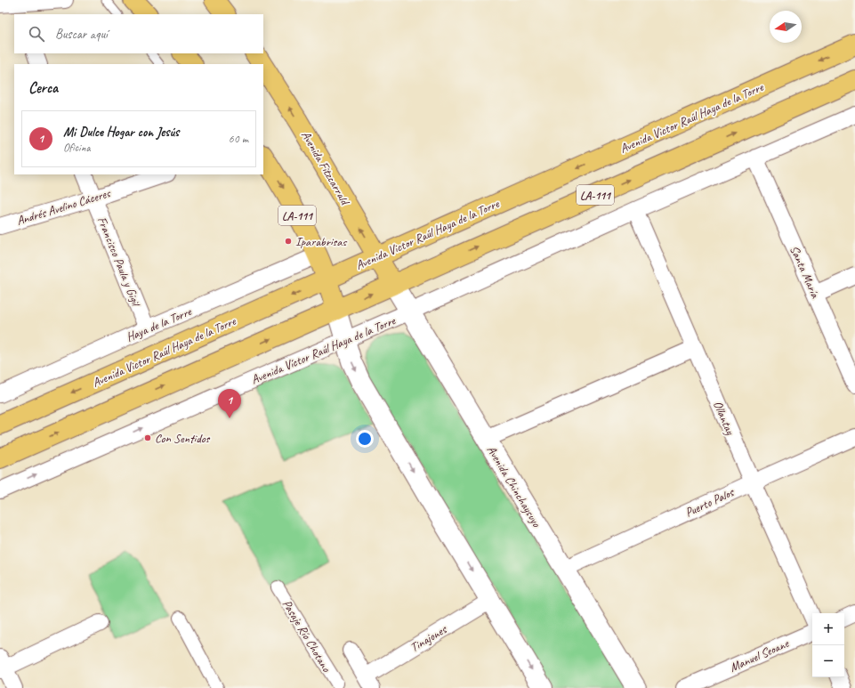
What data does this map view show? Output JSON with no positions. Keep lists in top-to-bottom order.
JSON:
{
  "streets": {
    "main road": ["Avenida Victor Raúl Haya de la Torre", "Avenida Fitzcarrald", "LA-111"],
    "street": [
      "Andrés Avelino Cáceres",
      "Francisco Paula y Gigil",
      "Santa María",
      "Haya de la Torre",
      "Avenida Víctor Raúl Haya de la Torre",
      "Ollantay",
      "Avenida Chinchaysuyo",
      "Puerto Palos",
      "Pasaje Río Chotano",
      "Tinajones",
      "Manuel Seoane"
    ]
  },
  "crossings": [
    ["Avenida Victor Raúl Haya de la Torre", "Avenida Fitzcarrald"],
    ["Avenida Victor Raúl Haya de la Torre", "LA-111"],
    ["Avenida Fitzcarrald", "LA-111"],
    ["Avenida Fitzcarrald", "Avenida Chinchaysuyo"],
    ["LA-111", "Haya de la Torre"],
    ["LA-111", "Avenida Chinchaysuyo"],
    ["Andrés Avelino Cáceres", "Francisco Paula y Gigil"],
    ["Francisco Paula y Gigil", "Haya de la Torre"],
    ["Santa María", "Avenida Víctor Raúl Haya de la Torre"],
    ["Avenida Víctor Raúl Haya de la Torre", "Ollantay"],
    ["Avenida Víctor Raúl Haya de la Torre", "Avenida Chinchaysuyo"],
    ["Ollantay", "Puerto Palos"],
    ["Avenida Chinchaysuyo", "Puerto Palos"]
  ],
  "one_way": ["Avenida Víctor Raúl Haya de la Torre"],
  "places": ["Iparabrisas", "Con Sentidos"],
  "north": "left",
  "page": {
    "search": "Buscar aquí",
    "heading": "Cerca",
    "list": [
      {
        "mark": "1",
        "name": "Mi Dulce Hogar con Jesús",
        "note": "Oficina",
        "value": "60 m"
      }
    ],
    "pins": "1",
    "map_buttons": ["+", "−"]
  }
}
